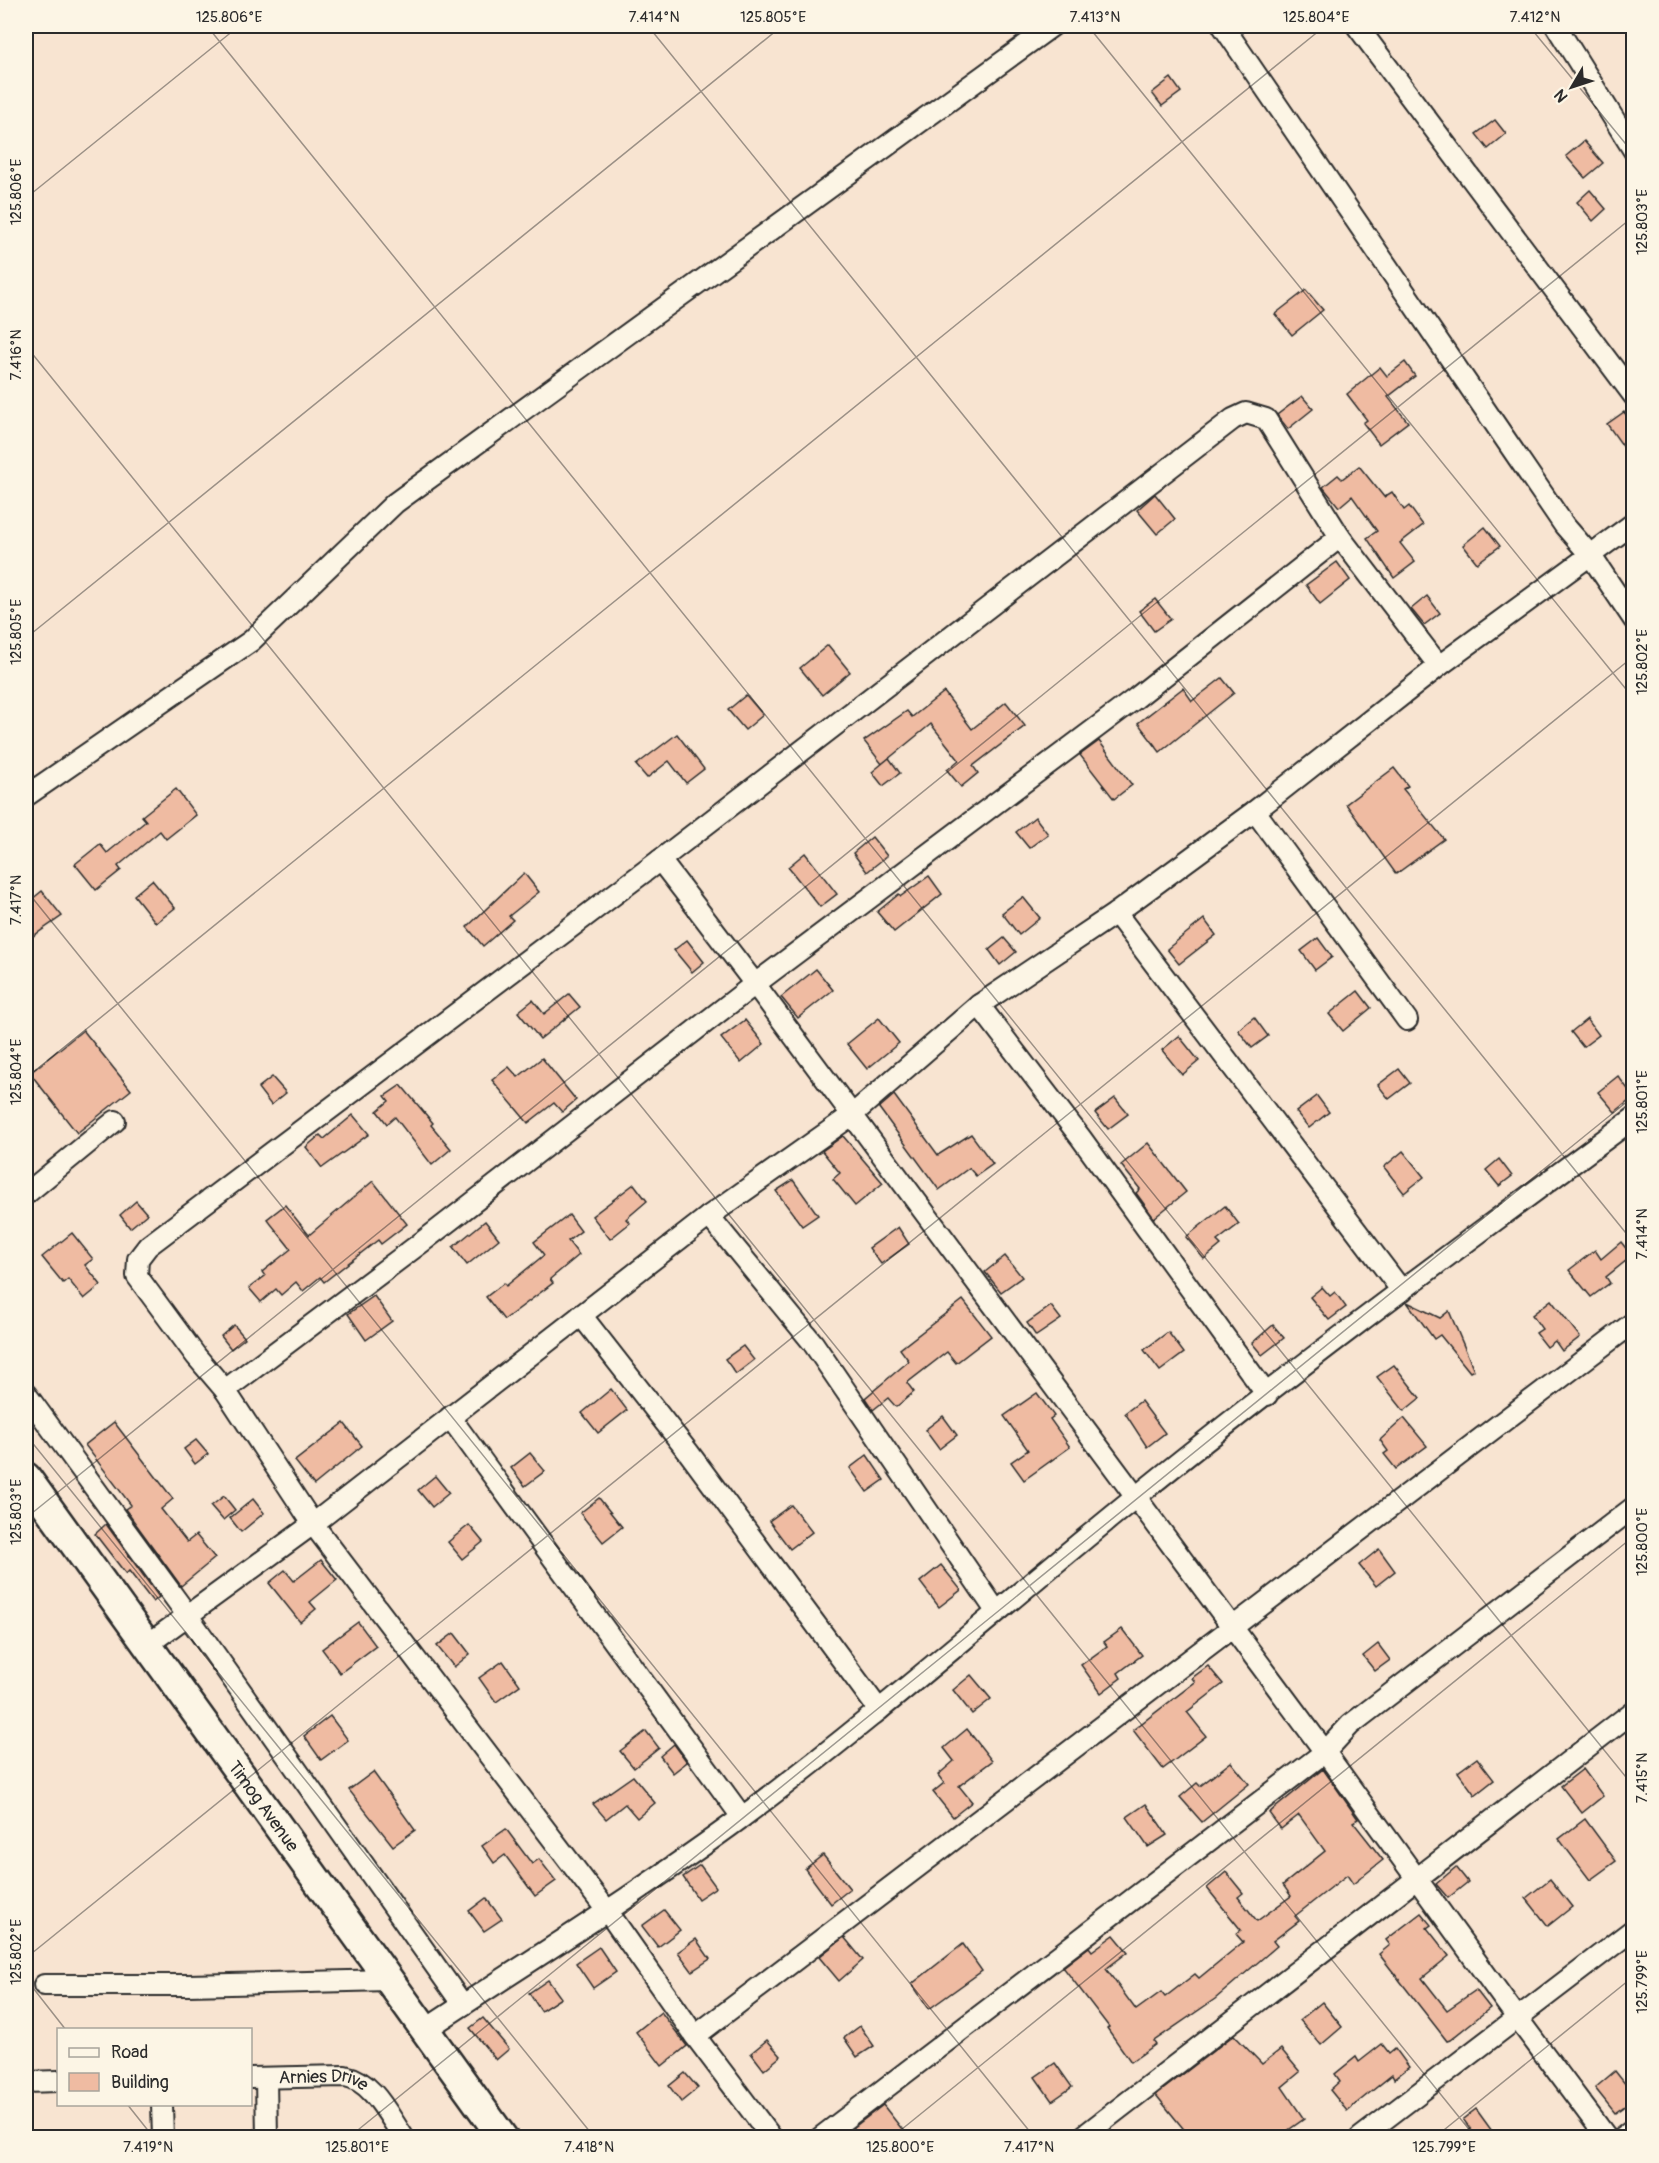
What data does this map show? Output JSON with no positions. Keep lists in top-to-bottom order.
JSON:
{
  "streets": {
    "main road": ["Timog Avenue"],
    "street": ["Arnies Drive"]
  },
  "legend": ["Road", "Building"],
  "north": "bottom left",
  "coordinates": [
    "125.806°E",
    "7.414°N",
    "125.805°E",
    "7.413°N",
    "125.804°E",
    "7.412°N",
    "125.803°E",
    "7.416°N",
    "125.802°E",
    "7.417°N",
    "125.801°E",
    "125.800°E",
    "7.415°N",
    "125.799°E",
    "7.419°N",
    "7.418°N"
  ]
}
